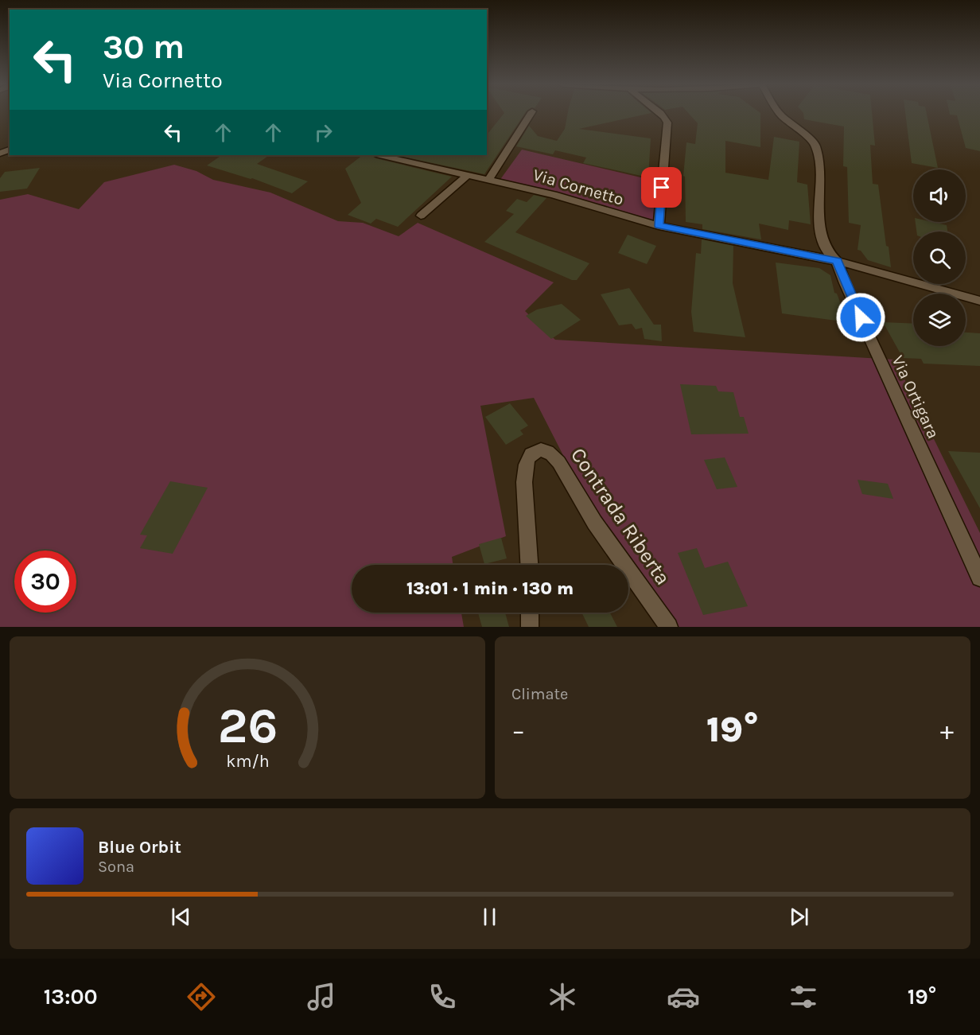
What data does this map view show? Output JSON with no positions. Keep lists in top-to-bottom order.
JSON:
{
  "streets": {
    "street": ["Via Cornetto", "Via Ortigara", "Contrada Riberta"]
  },
  "crossings": [
    ["Via Cornetto", "Via Ortigara"]
  ],
  "page": {
    "turn": ["30 m", "Via Cornetto"],
    "limit": "30",
    "trip": "13:01 · 1 min · 130 m",
    "tile": "Climate",
    "heat": ["−", "19°", "+"],
    "song": ["Blue Orbit", "Sona"],
    "tabs": ["13:00", "19°"],
    "gauge": ["26", "km/h"]
  }
}
